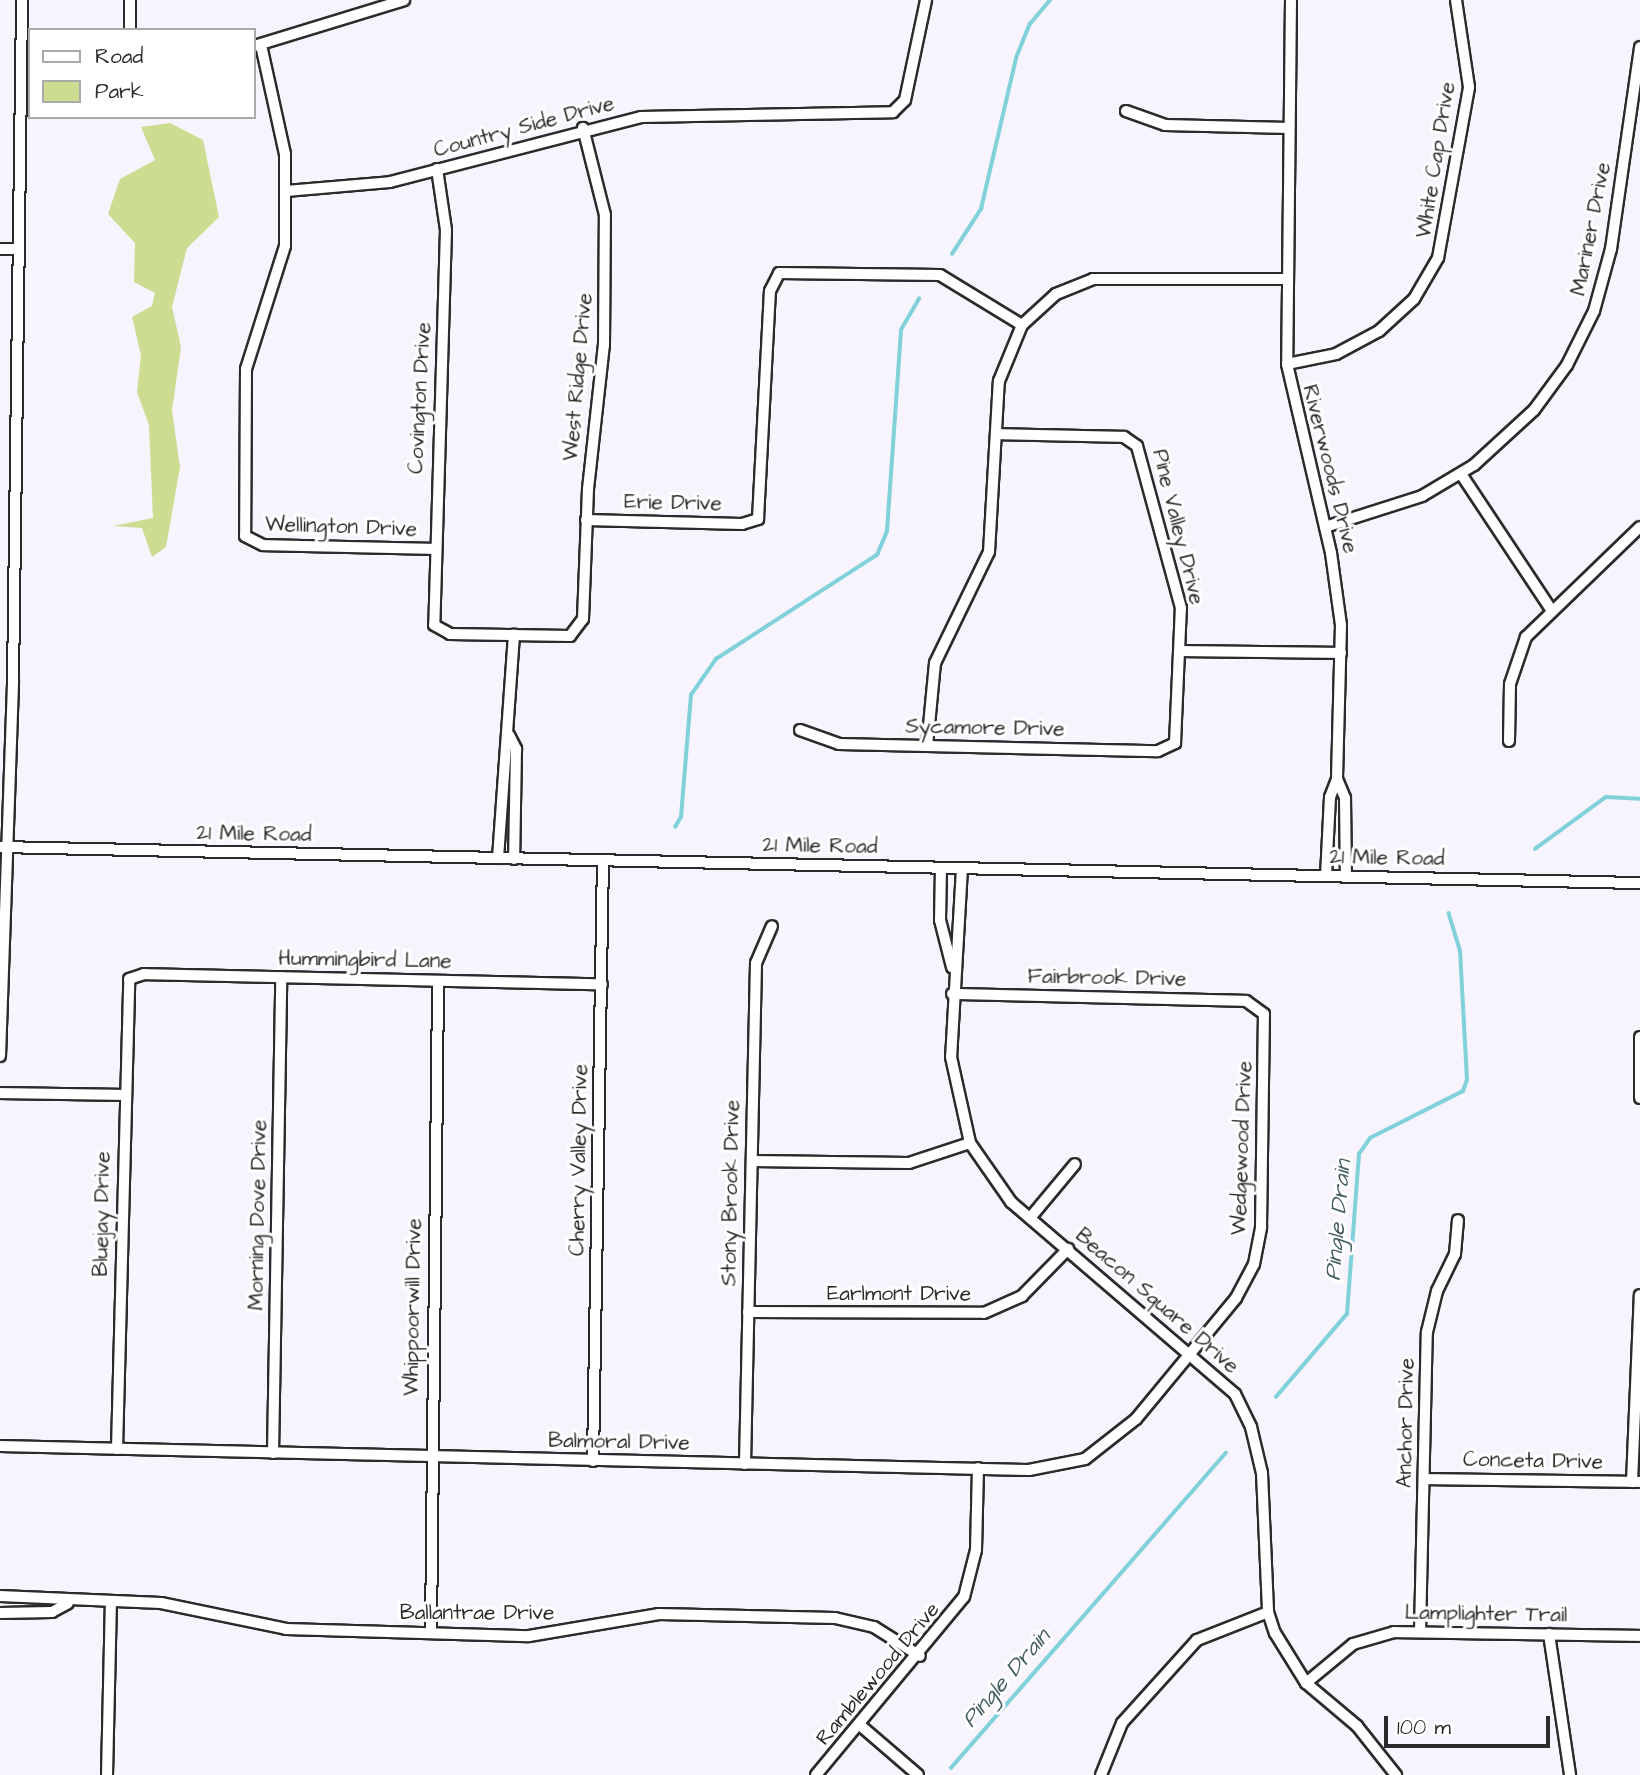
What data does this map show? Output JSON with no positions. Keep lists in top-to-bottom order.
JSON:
{
  "streets": {
    "street": [
      "Country Side Drive",
      "White Cap Drive",
      "Mariner Drive",
      "West Ridge Drive",
      "Covington Drive",
      "Riverwoods Drive",
      "Erie Drive",
      "Wellington Drive",
      "Pine Valley Drive",
      "Sycamore Drive",
      "21 Mile Road",
      "Hummingbird Lane",
      "Fairbrook Drive",
      "Wedgewood Drive",
      "Cherry Valley Drive",
      "Stony Brook Drive",
      "Bluejay Drive",
      "Morning Dove Drive",
      "Earlmont Drive",
      "Beacon Square Drive",
      "Whippoorwill Drive",
      "Anchor Drive",
      "Balmoral Drive",
      "Conceta Drive",
      "Ballantrae Drive",
      "Lamplighter Trail",
      "Ramblewood Drive"
    ]
  },
  "crossings": [
    ["Country Side Drive", "West Ridge Drive"],
    ["Country Side Drive", "Covington Drive"],
    ["Country Side Drive", "Wellington Drive"],
    ["White Cap Drive", "Riverwoods Drive"],
    ["Mariner Drive", "Riverwoods Drive"],
    ["West Ridge Drive", "Covington Drive"],
    ["West Ridge Drive", "Erie Drive"],
    ["Covington Drive", "Wellington Drive"],
    ["Riverwoods Drive", "21 Mile Road"],
    ["Pine Valley Drive", "Sycamore Drive"],
    ["21 Mile Road", "Cherry Valley Drive"],
    ["21 Mile Road", "Beacon Square Drive"],
    ["Hummingbird Lane", "Cherry Valley Drive"],
    ["Hummingbird Lane", "Bluejay Drive"],
    ["Hummingbird Lane", "Morning Dove Drive"],
    ["Hummingbird Lane", "Whippoorwill Drive"],
    ["Fairbrook Drive", "Wedgewood Drive"],
    ["Fairbrook Drive", "Beacon Square Drive"],
    ["Wedgewood Drive", "Beacon Square Drive"],
    ["Wedgewood Drive", "Balmoral Drive"],
    ["Cherry Valley Drive", "Balmoral Drive"],
    ["Stony Brook Drive", "Earlmont Drive"],
    ["Stony Brook Drive", "Balmoral Drive"],
    ["Bluejay Drive", "Balmoral Drive"],
    ["Morning Dove Drive", "Balmoral Drive"],
    ["Earlmont Drive", "Beacon Square Drive"],
    ["Beacon Square Drive", "Balmoral Drive"],
    ["Beacon Square Drive", "Lamplighter Trail"],
    ["Whippoorwill Drive", "Balmoral Drive"],
    ["Whippoorwill Drive", "Ballantrae Drive"],
    ["Anchor Drive", "Conceta Drive"],
    ["Anchor Drive", "Lamplighter Trail"],
    ["Balmoral Drive", "Ramblewood Drive"],
    ["Ballantrae Drive", "Ramblewood Drive"]
  ],
  "water": ["Pingle Drain"],
  "legend": ["Road", "Park"],
  "scale_bar": "100 m"
}
